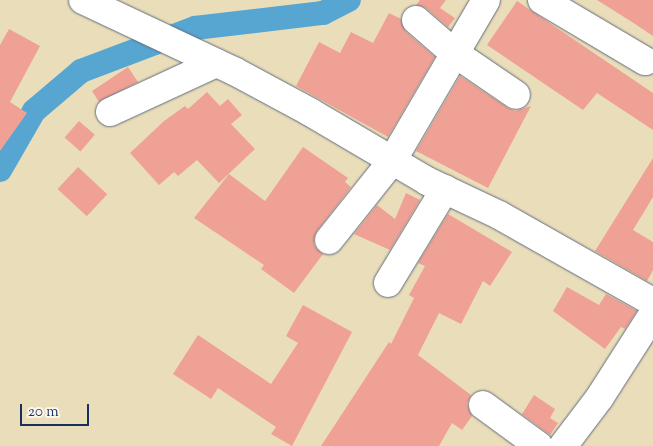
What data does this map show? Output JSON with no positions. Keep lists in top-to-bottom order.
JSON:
{
  "scale_bar": "20 m"
}
